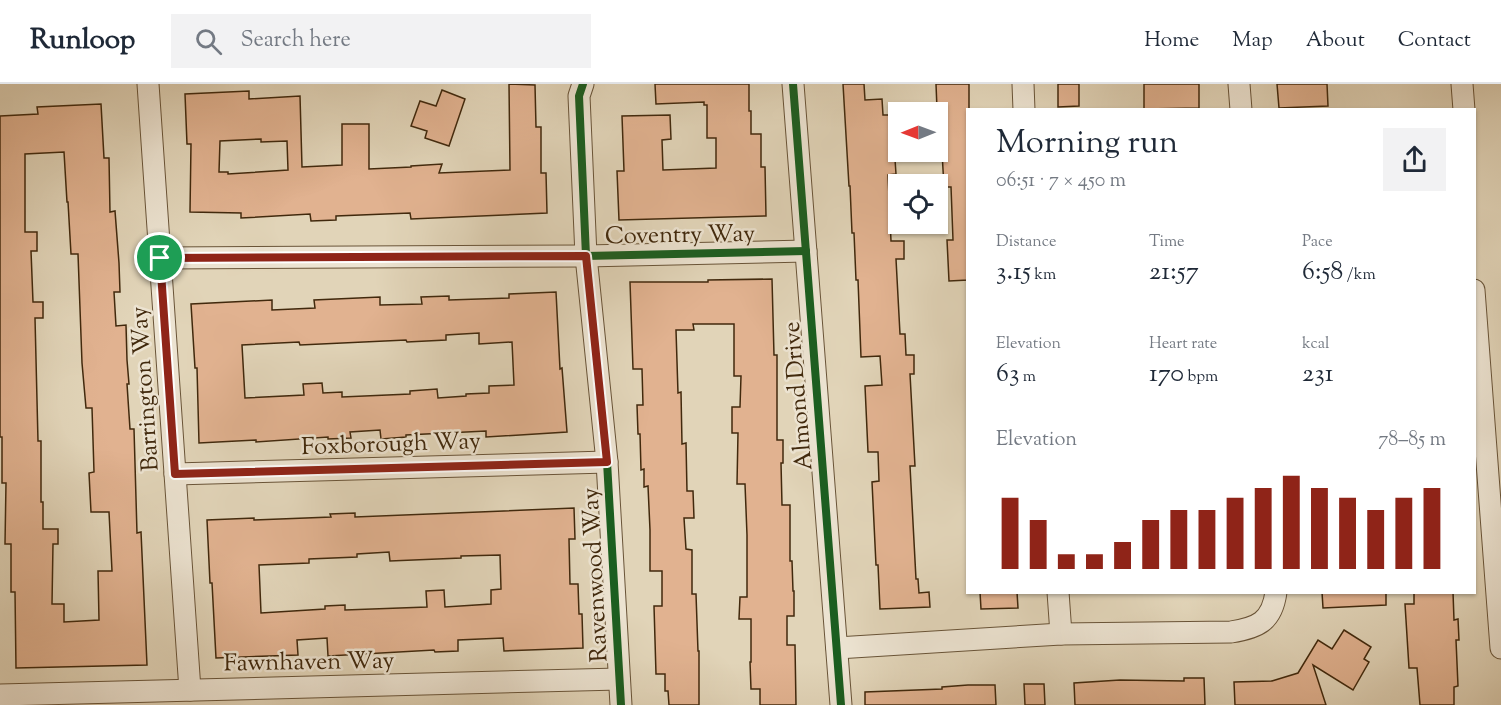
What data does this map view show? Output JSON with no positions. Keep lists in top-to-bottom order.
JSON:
{
  "streets": {
    "street": [
      "Coventry Way",
      "Barrington Way",
      "Almond Drive",
      "Foxborough Way",
      "Ravenwood Way",
      "Fawnhaven Way"
    ]
  },
  "crossings": [
    ["Coventry Way", "Barrington Way"],
    ["Coventry Way", "Almond Drive"],
    ["Coventry Way", "Ravenwood Way"],
    ["Barrington Way", "Foxborough Way"],
    ["Barrington Way", "Fawnhaven Way"],
    ["Foxborough Way", "Ravenwood Way"],
    ["Ravenwood Way", "Fawnhaven Way"]
  ],
  "north": "left",
  "page": {
    "header": "Runloop",
    "search": "Search here",
    "nav": [
      "Home",
      "Map",
      "About",
      "Contact"
    ],
    "heading": ["Morning run", "06:51 · 7 × 450 m"],
    "stats": [
      ["Distance", "3.15 km"],
      ["Time", "21:57"],
      ["Pace", "6:58 /km"],
      ["Elevation", "63 m"],
      ["Heart rate", "170 bpm"],
      ["kcal", "231"]
    ],
    "chart": ["Elevation", "78–85 m"]
  }
}
